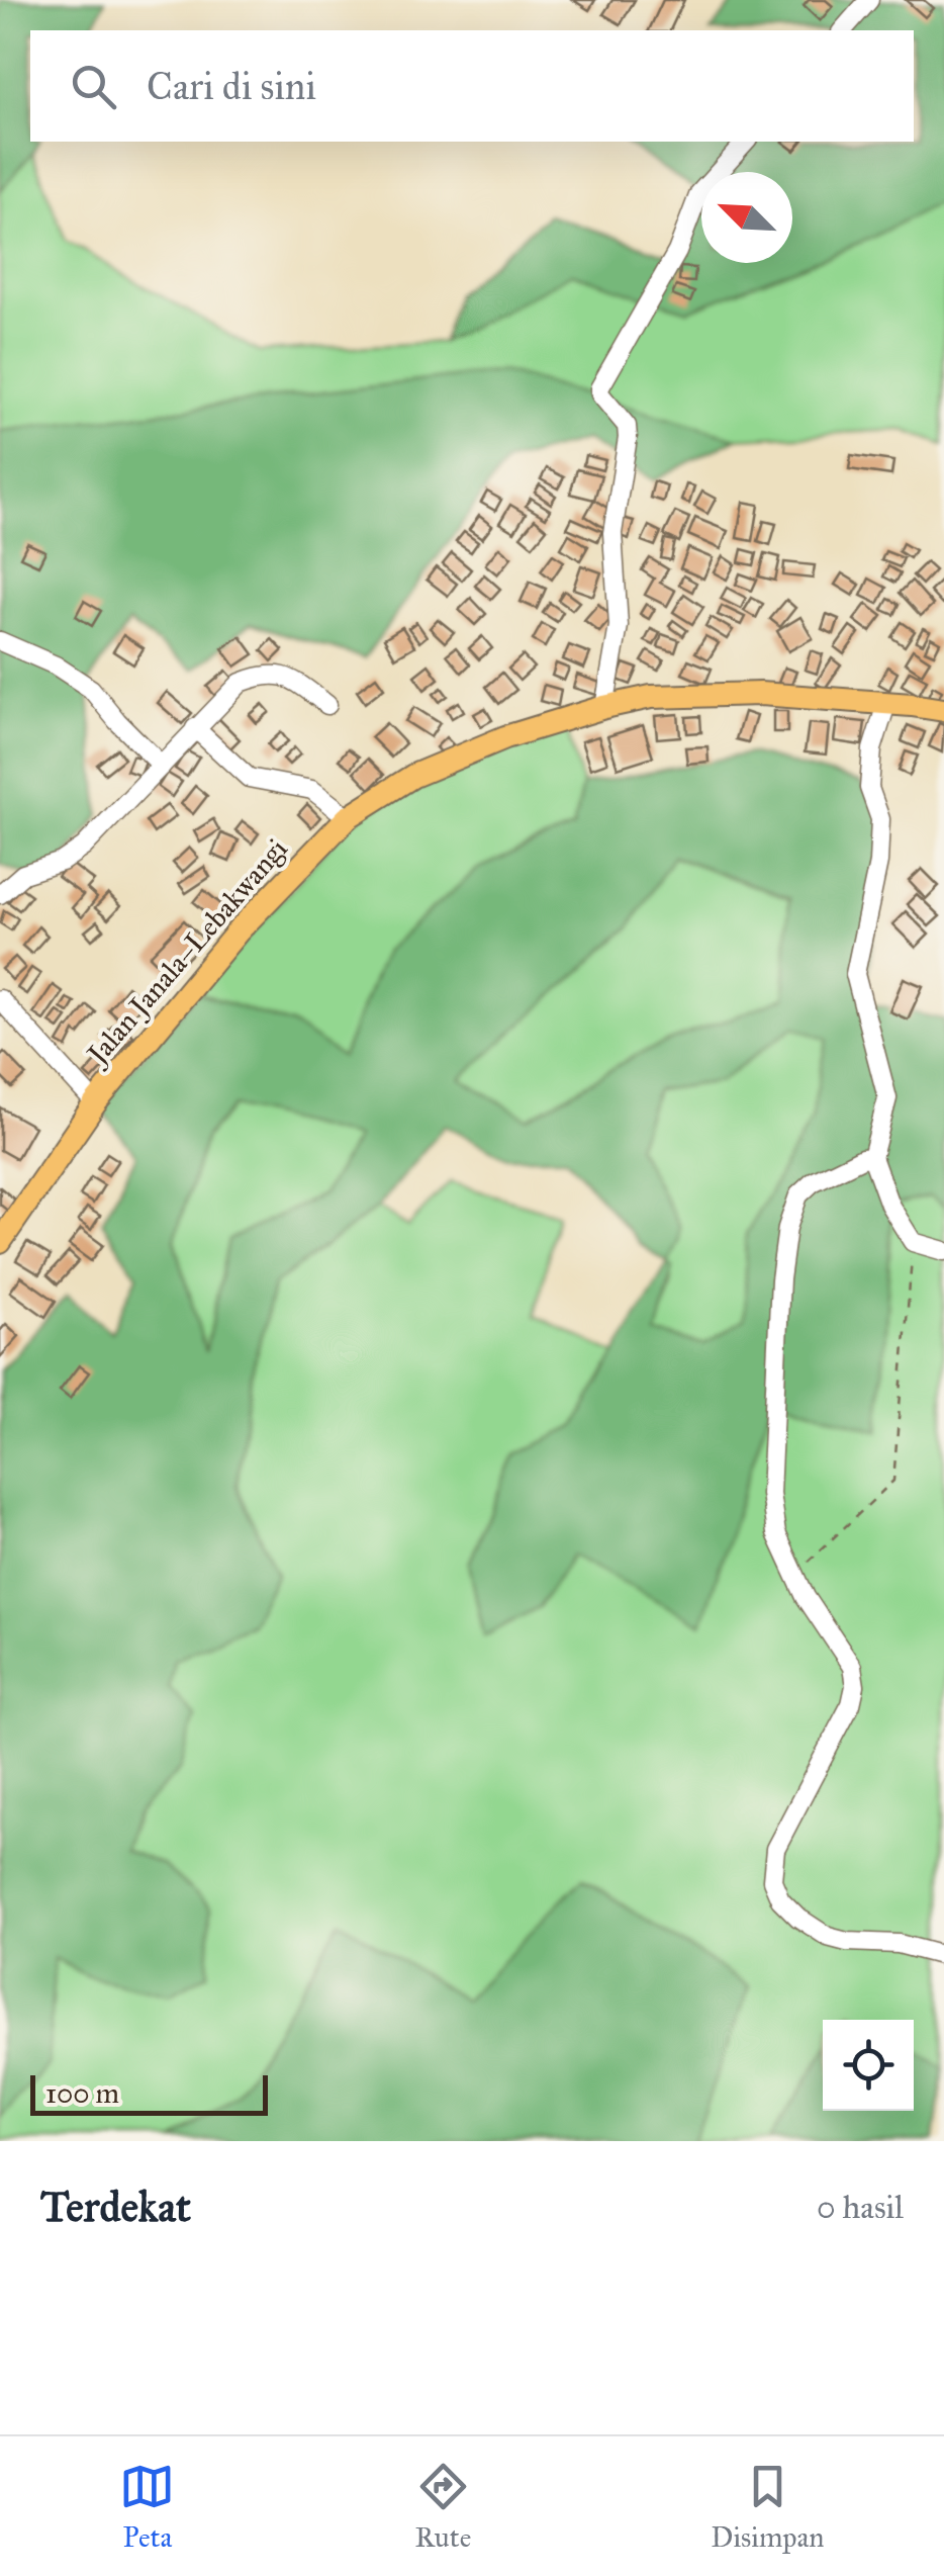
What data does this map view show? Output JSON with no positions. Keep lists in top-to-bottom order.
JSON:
{
  "streets": {
    "main road": ["Jalan Janala–Lebakwangi"]
  },
  "scale_bar": "100 m",
  "north": "top left",
  "page": {
    "search": "Cari di sini",
    "scale": "100 m",
    "heading": ["Terdekat", "0 hasil"],
    "nav": ["Peta", "Rute", "Disimpan"]
  }
}
